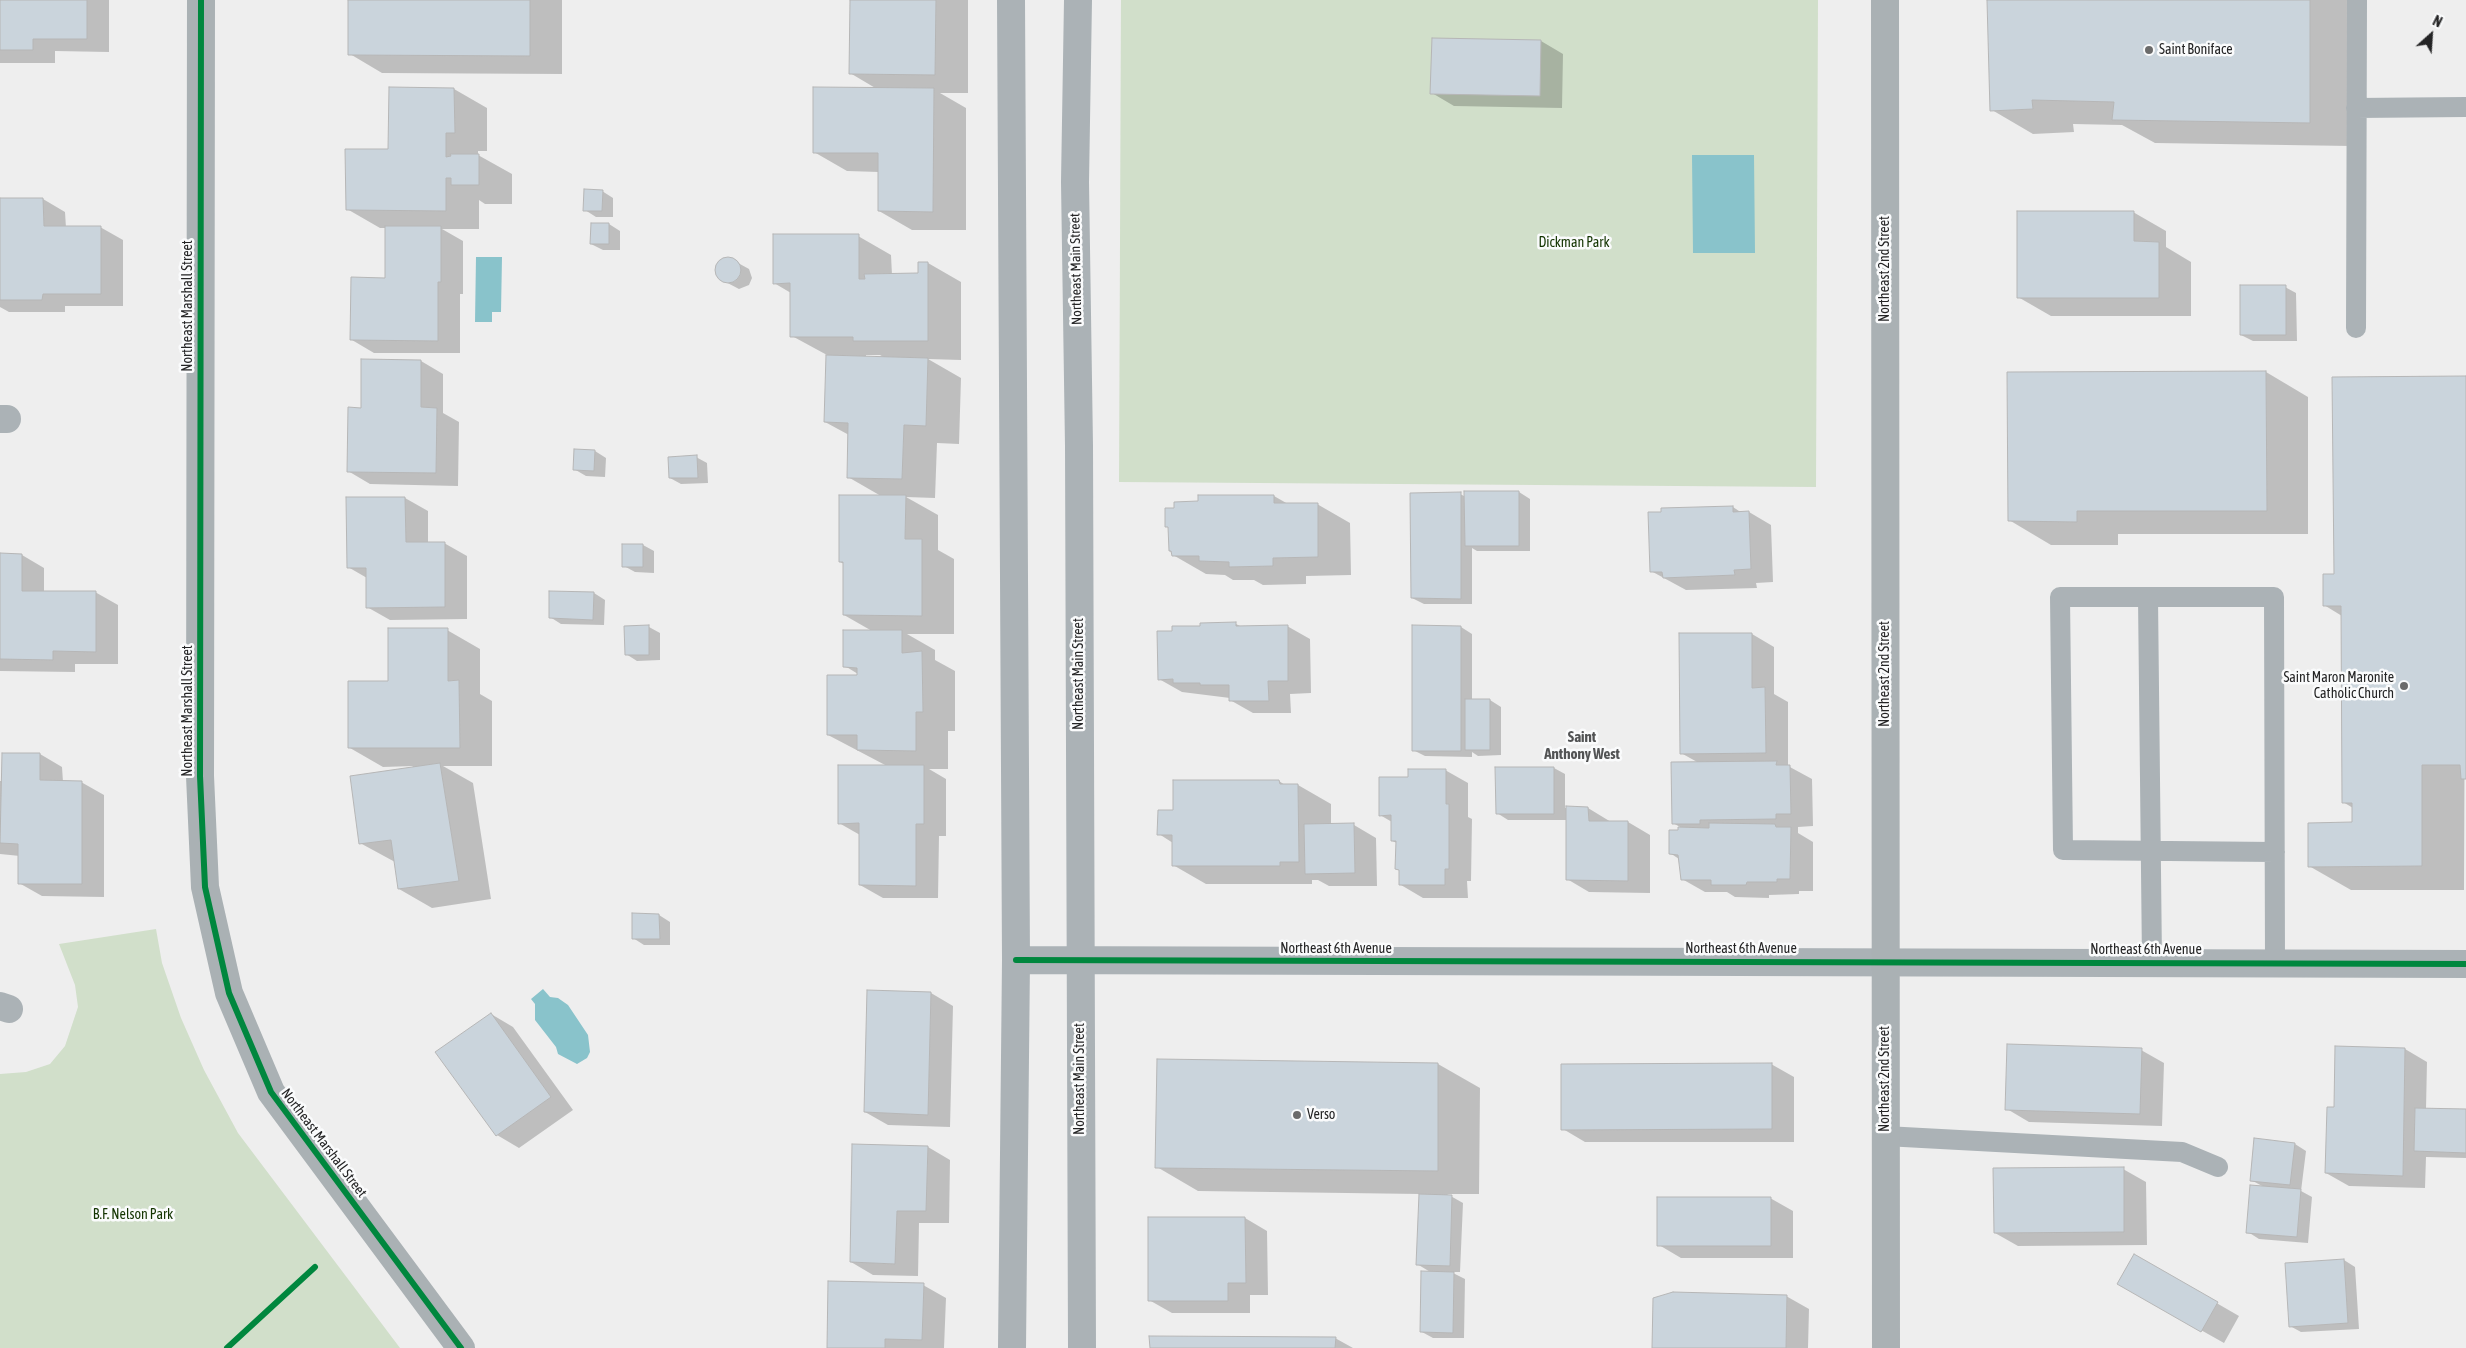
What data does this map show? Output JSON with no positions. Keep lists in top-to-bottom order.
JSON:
{
  "streets": {
    "street": [
      "Northeast Main Street",
      "Northeast 2nd Street",
      "Northeast Marshall Street",
      "Northeast 6th Avenue"
    ]
  },
  "crossings": [
    ["Northeast Main Street", "Northeast 6th Avenue"],
    ["Northeast 2nd Street", "Northeast 6th Avenue"]
  ],
  "districts": ["Saint Anthony West"],
  "parks": ["Dickman Park", "B.F. Nelson Park"],
  "places": ["Saint Boniface", "Saint Maron Maronite Catholic Church", "Verso"],
  "north": "top right"
}
